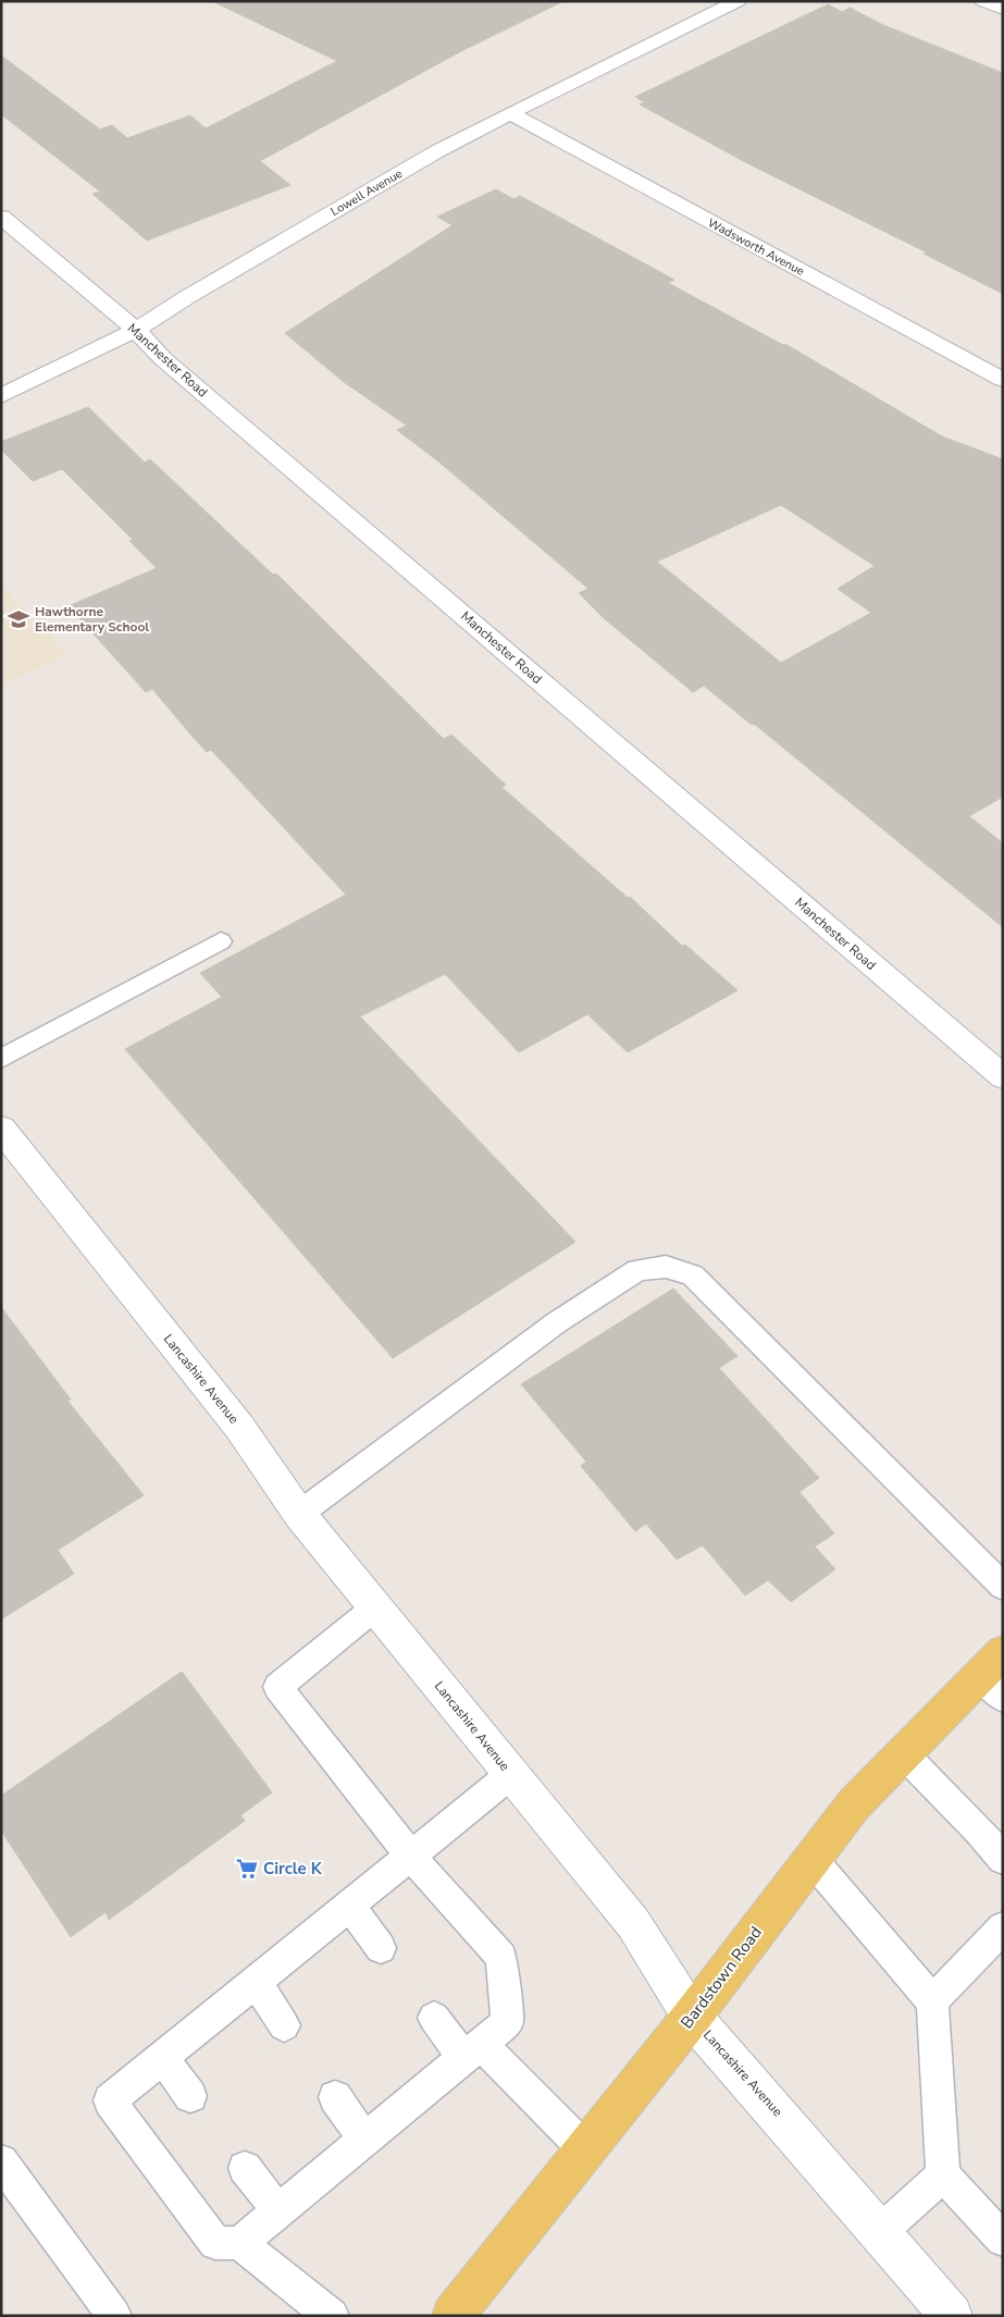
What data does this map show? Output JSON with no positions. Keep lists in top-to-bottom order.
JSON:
{
  "streets": {
    "main road": ["Bardstown Road"],
    "street": [
      "Lowell Avenue",
      "Wadsworth Avenue",
      "Manchester Road",
      "Lancashire Avenue"
    ]
  },
  "crossings": [
    ["Lowell Avenue", "Wadsworth Avenue"],
    ["Lowell Avenue", "Manchester Road"],
    ["Lancashire Avenue", "Bardstown Road"]
  ],
  "places": {
    "school or university": ["Hawthorne Elementary School"],
    "supermarket": ["Circle K"]
  }
}
